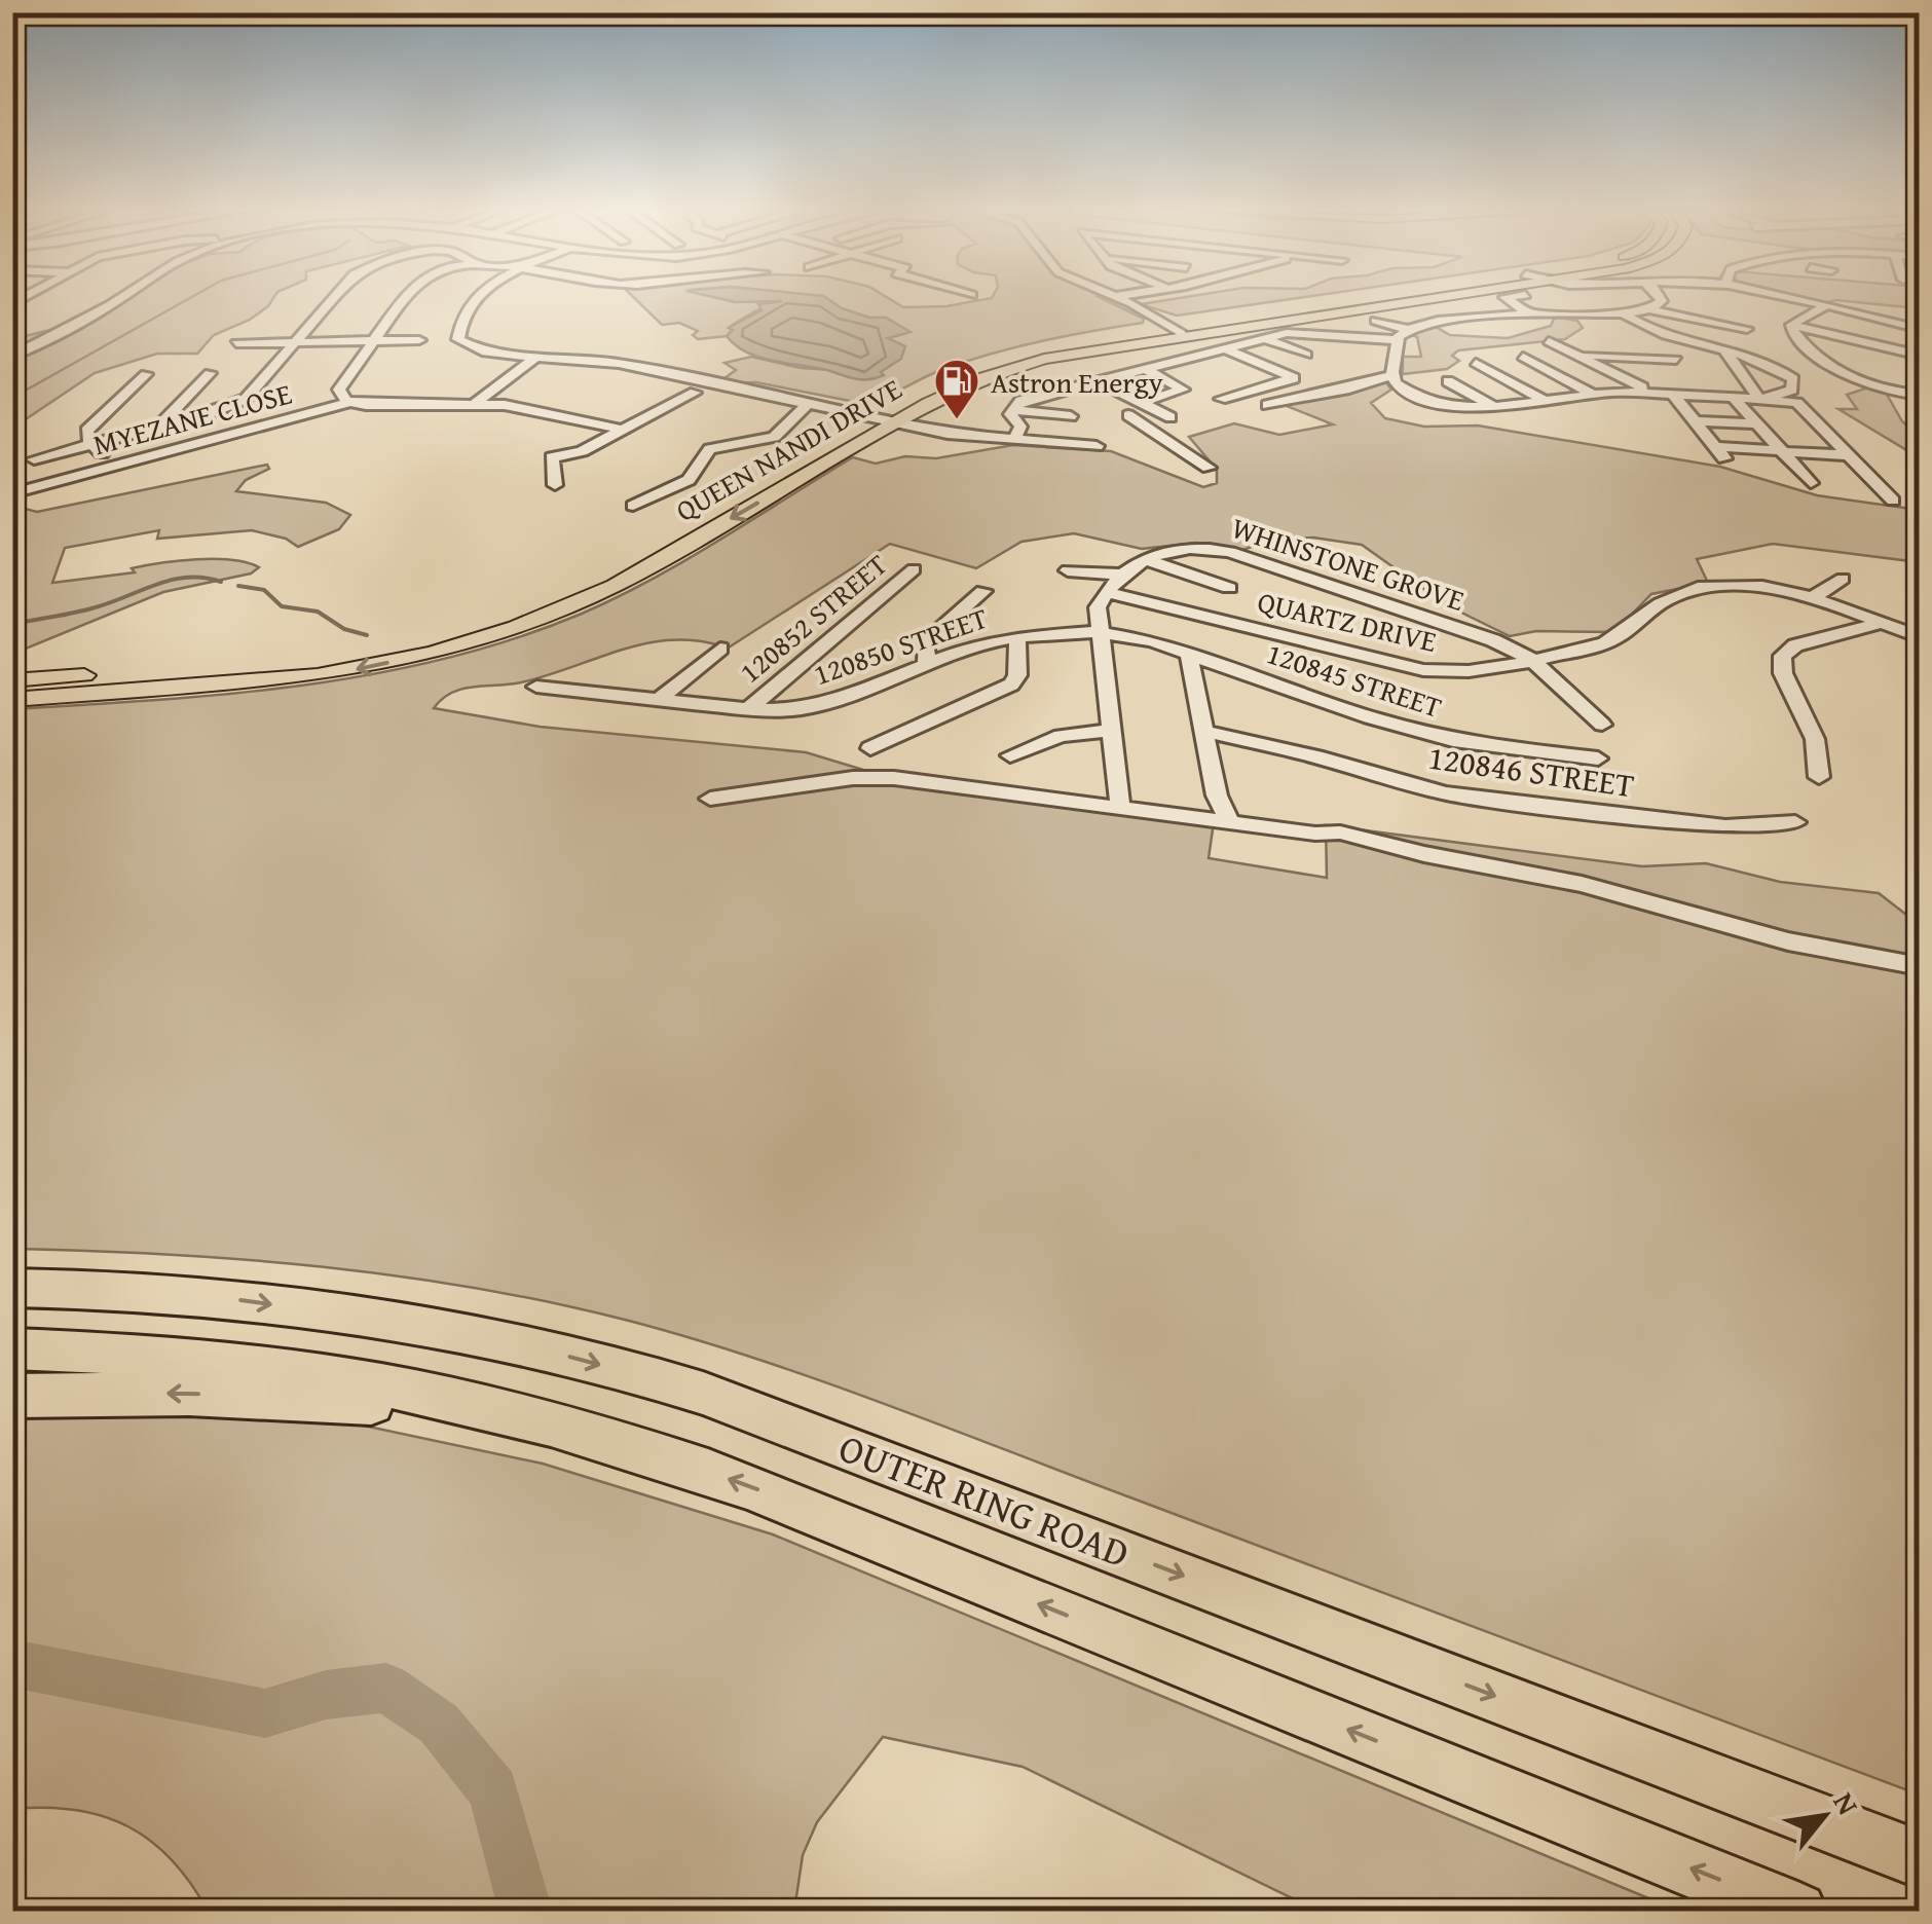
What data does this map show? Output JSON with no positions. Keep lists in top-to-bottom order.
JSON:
{
  "streets": {
    "highway": ["OUTER RING ROAD"],
    "main road": ["QUEEN NANDI DRIVE"],
    "street": [
      "MYEZANE CLOSE",
      "WHINSTONE GROVE",
      "120852 STREET",
      "QUARTZ DRIVE",
      "120850 STREET",
      "120845 STREET",
      "120846 STREET"
    ]
  },
  "crossings": [
    ["WHINSTONE GROVE", "QUARTZ DRIVE"],
    ["120852 STREET", "120850 STREET"],
    ["120850 STREET", "120845 STREET"]
  ],
  "places": {
    "fuel station": ["Astron Energy"]
  },
  "north": "top right"
}
